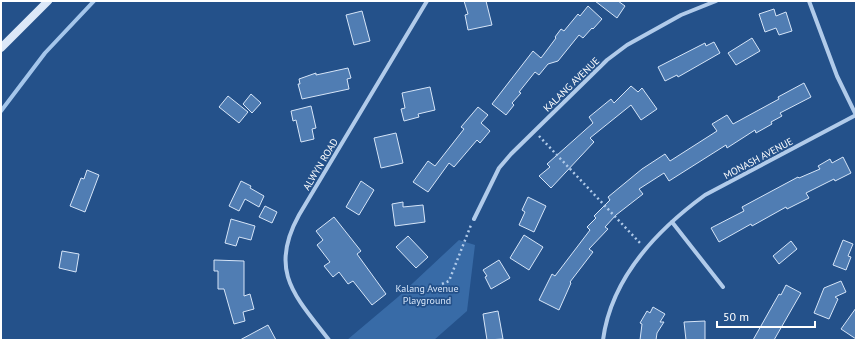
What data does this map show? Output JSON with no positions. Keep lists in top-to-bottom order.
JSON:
{
  "streets": {
    "street": ["KALANG AVENUE", "MONASH AVENUE", "ALWYN ROAD"]
  },
  "parks": ["Kalang Avenue Playground"],
  "scale_bar": "50 m"
}
